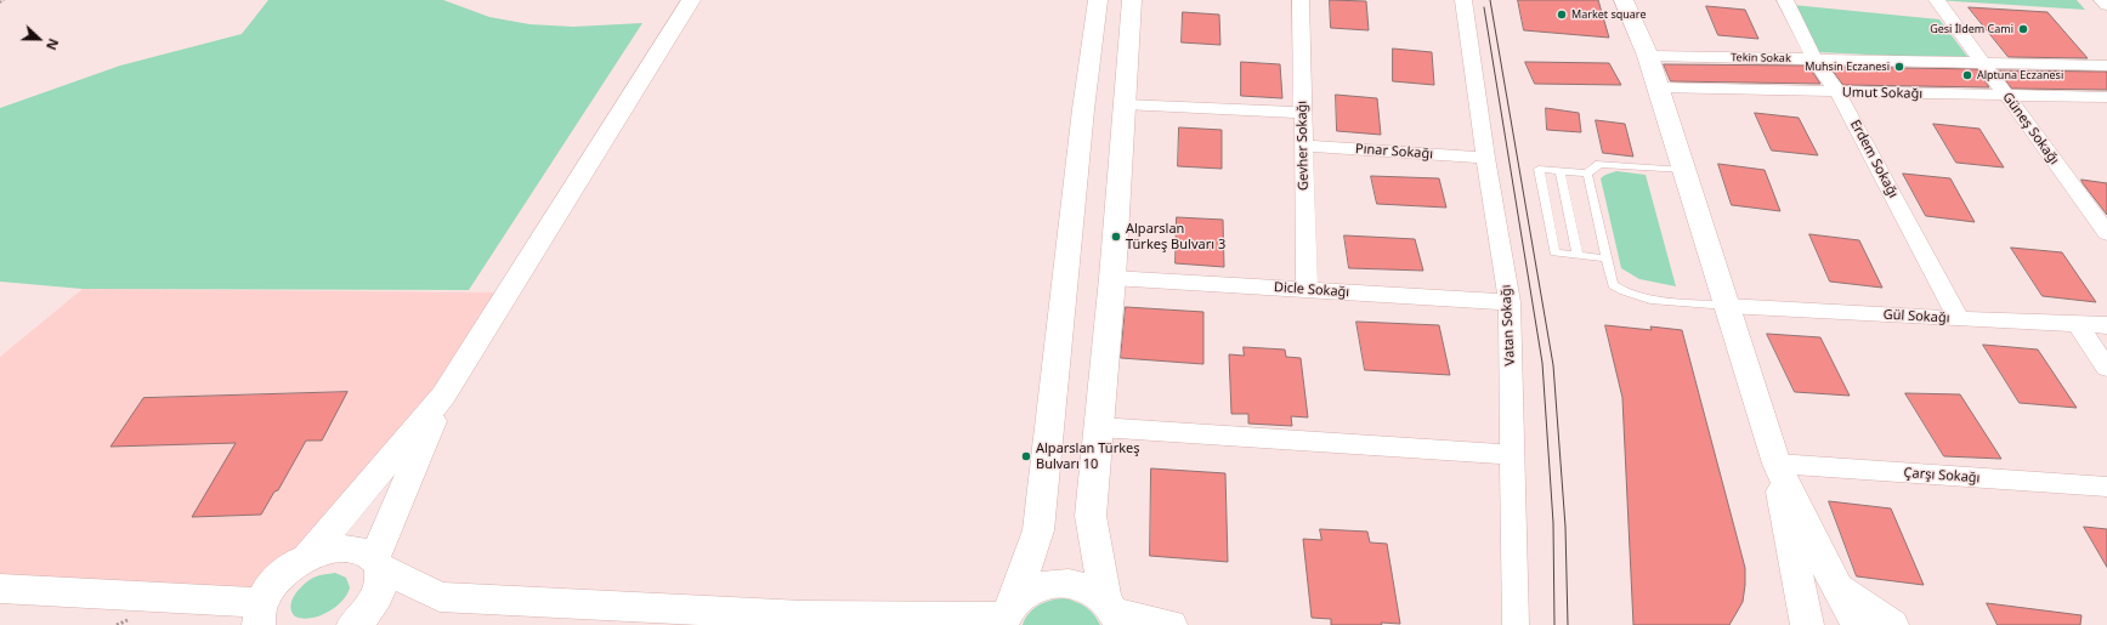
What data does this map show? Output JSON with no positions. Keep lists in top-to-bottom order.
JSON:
{
  "streets": {
    "street": [
      "Tekin Sokak",
      "Umut Sokağı",
      "Güneş Sokağı",
      "Gevher Sokağı",
      "Pınar Sokağı",
      "Erdem Sokağı",
      "Dicle Sokağı",
      "Gül Sokağı",
      "Vatan Sokağı",
      "Çarşı Sokağı"
    ]
  },
  "crossings": [
    ["Tekin Sokak", "Güneş Sokağı"],
    ["Tekin Sokak", "Erdem Sokağı"],
    ["Umut Sokağı", "Güneş Sokağı"],
    ["Umut Sokağı", "Erdem Sokağı"],
    ["Gevher Sokağı", "Pınar Sokağı"],
    ["Gevher Sokağı", "Dicle Sokağı"],
    ["Pınar Sokağı", "Vatan Sokağı"],
    ["Erdem Sokağı", "Gül Sokağı"],
    ["Dicle Sokağı", "Vatan Sokağı"]
  ],
  "places": [
    "Market square",
    "Gesi İldem Cami",
    "Muhsin Eczanesi",
    "Alptuna Eczanesi",
    "Alparslan Türkeş Bulvarı 3",
    "Alparslan Türkeş Bulvarı 10"
  ],
  "north": "right"
}
